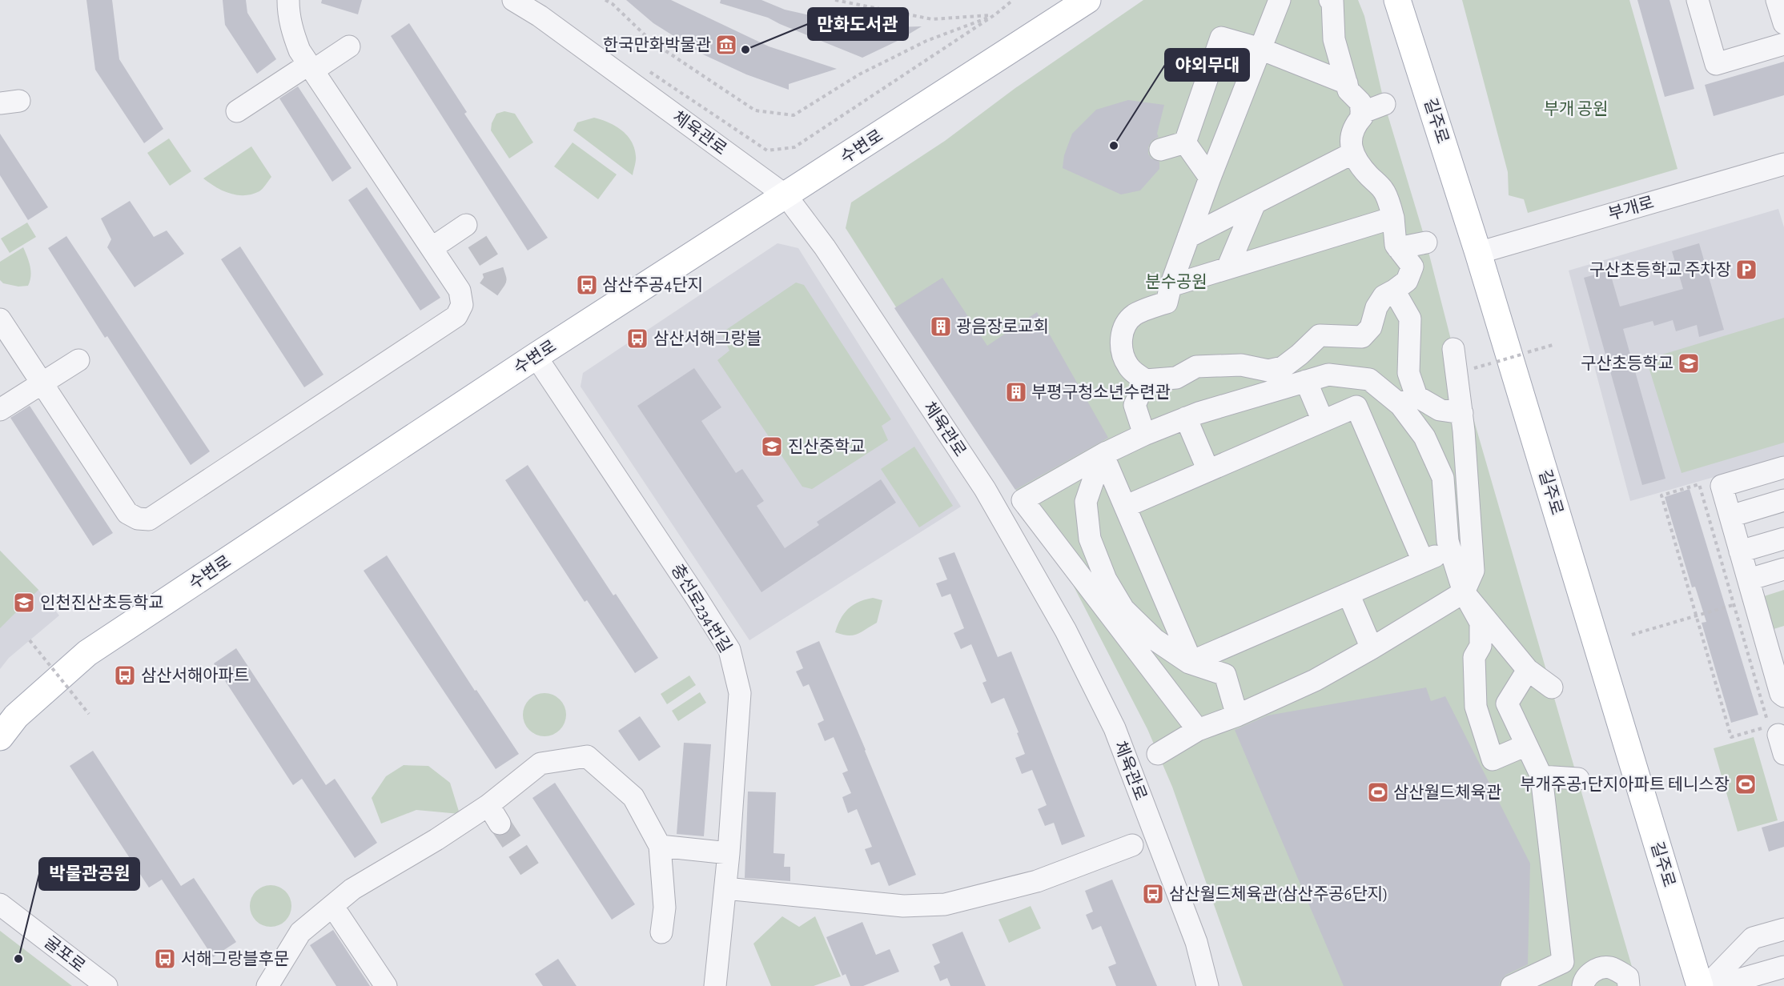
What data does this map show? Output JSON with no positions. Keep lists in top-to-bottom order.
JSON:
{
  "streets": {
    "main road": ["길주로", "수변로"],
    "street": [
      "체육관로",
      "부개로",
      "충선로234번길",
      "굴포로"
    ]
  },
  "crossings": [
    ["길주로", "부개로"],
    ["체육관로", "수변로"],
    ["수변로", "충선로234번길"]
  ],
  "parks": ["부개 공원", "분수공원"],
  "places": {
    "museum": ["한국만화박물관"],
    "other": ["만화도서관", "야외무대", "박물관공원"],
    "parking": ["구산초등학교 주차장"],
    "bus stop": [
      "삼산주공4단지",
      "삼산서해그랑블",
      "삼산서해아파트",
      "삼산월드체육관(삼산주공6단지)",
      "서해그랑블후문"
    ],
    "building": ["광음장로교회", "부평구청소년수련관"],
    "school or university": ["구산초등학교", "진산중학교", "인천진산초등학교"],
    "sports": ["부개주공1단지아파트 테니스장", "삼산월드체육관"]
  }
}
